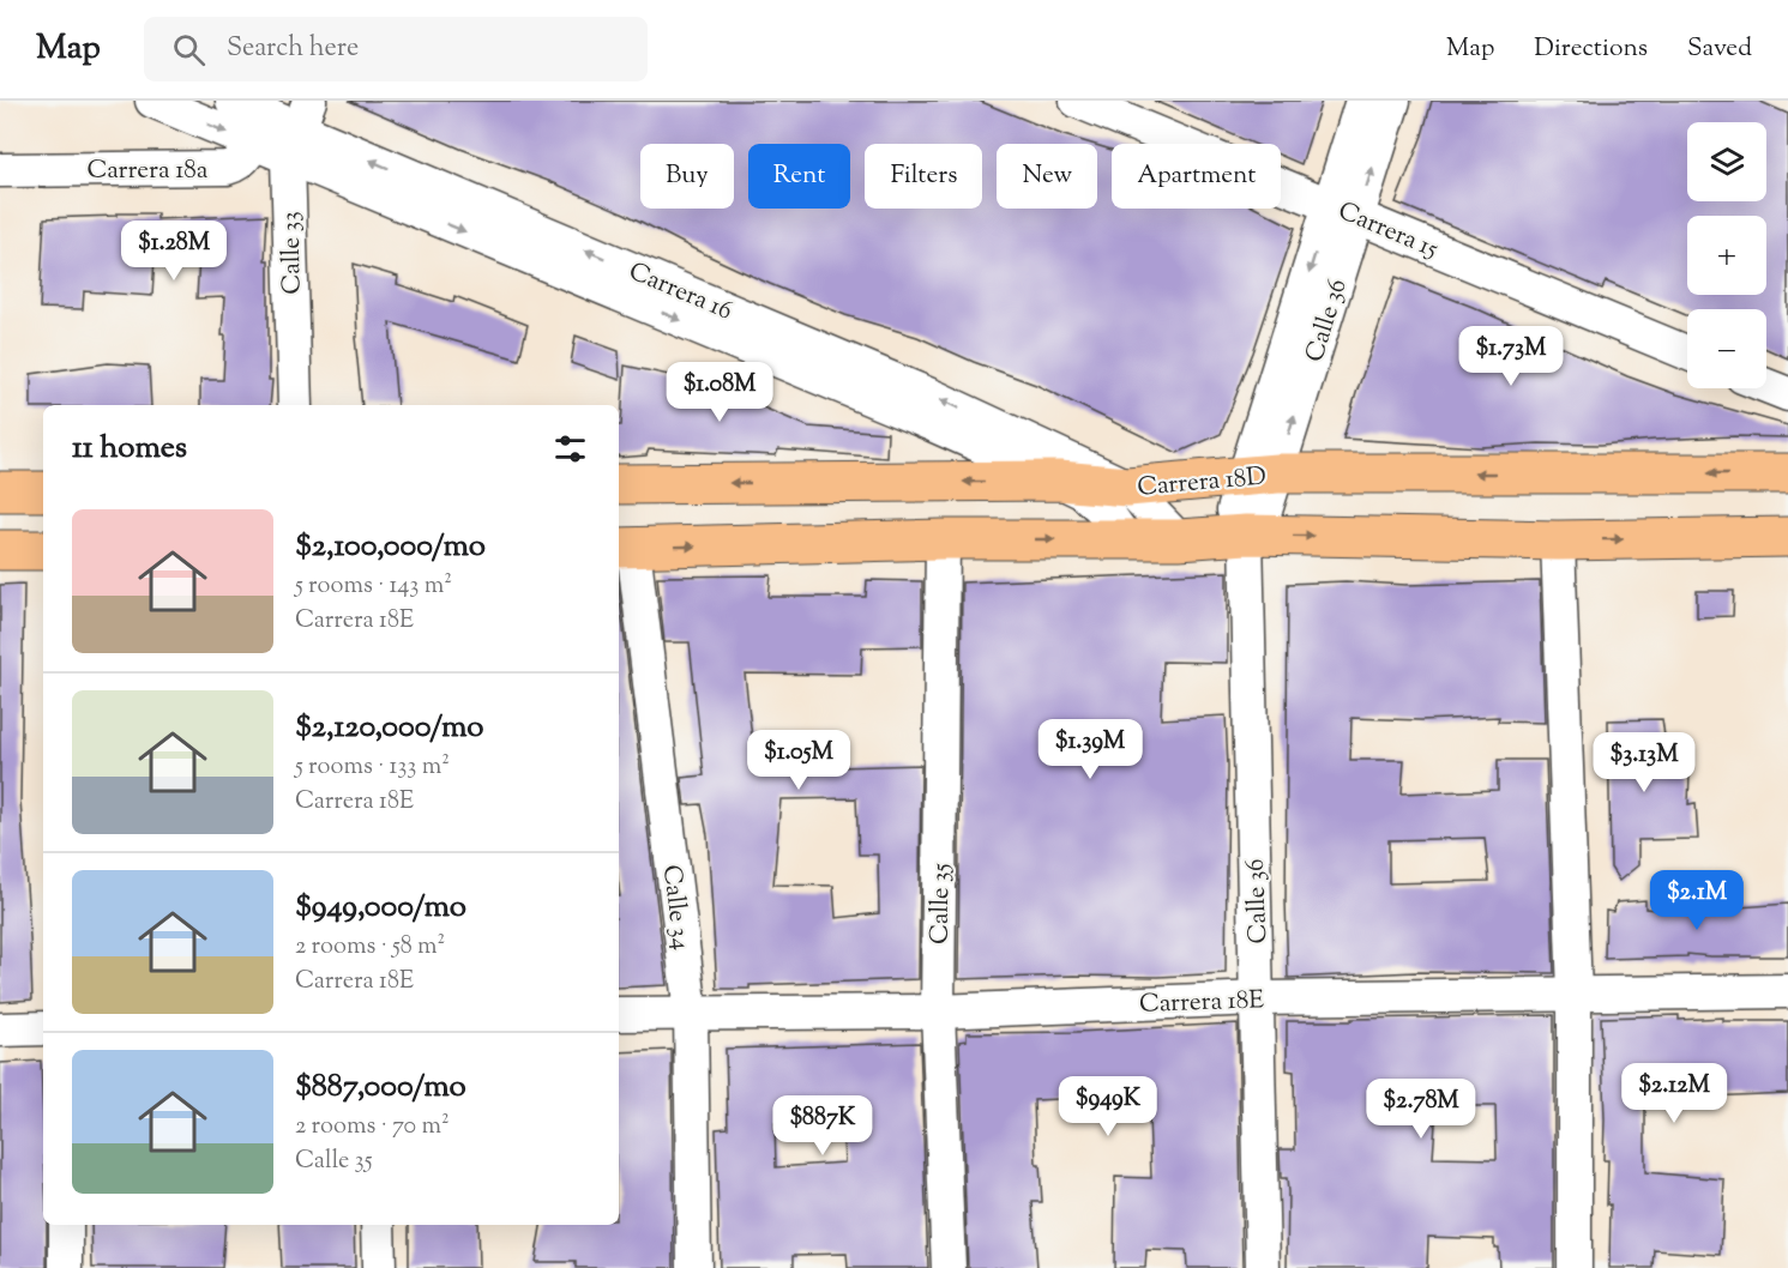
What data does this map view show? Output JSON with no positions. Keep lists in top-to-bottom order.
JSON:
{
  "streets": {
    "main road": ["Carrera 18D"],
    "street": [
      "Carrera 18a",
      "Carrera 15",
      "Calle 33",
      "Carrera 16",
      "Calle 36",
      "Calle 35",
      "Calle 34",
      "Carrera 18E"
    ]
  },
  "crossings": [
    ["Carrera 18a", "Carrera 16"],
    ["Carrera 15", "Calle 36"],
    ["Calle 33", "Carrera 16"],
    ["Carrera 16", "Carrera 18D"],
    ["Calle 36", "Carrera 18D"],
    ["Calle 36", "Carrera 18E"],
    ["Calle 35", "Carrera 18E"],
    ["Calle 34", "Carrera 18E"]
  ],
  "page": {
    "header": "Map",
    "search": "Search here",
    "nav": ["Map", "Directions", "Saved"],
    "map_buttons": ["+", "−"],
    "chip": [
      "Buy",
      "Rent",
      "Filters",
      "New",
      "Apartment"
    ],
    "price": [
      "$1.28M",
      "$1.73M",
      "$1.08M",
      "$1.39M",
      "$1.05M",
      "$3.13M",
      "$2.1M",
      "$2.12M",
      "$949K",
      "$2.78M",
      "$887K"
    ],
    "heading": "11 homes",
    "list": [
      {
        "name": "$2,100,000/mo",
        "note": "5 rooms · 143 m² · Carrera 18E"
      },
      {
        "name": "$2,120,000/mo",
        "note": "5 rooms · 133 m² · Carrera 18E"
      },
      {
        "name": "$949,000/mo",
        "note": "2 rooms · 58 m² · Carrera 18E"
      },
      {
        "name": "$887,000/mo",
        "note": "2 rooms · 70 m² · Calle 35"
      }
    ]
  }
}
